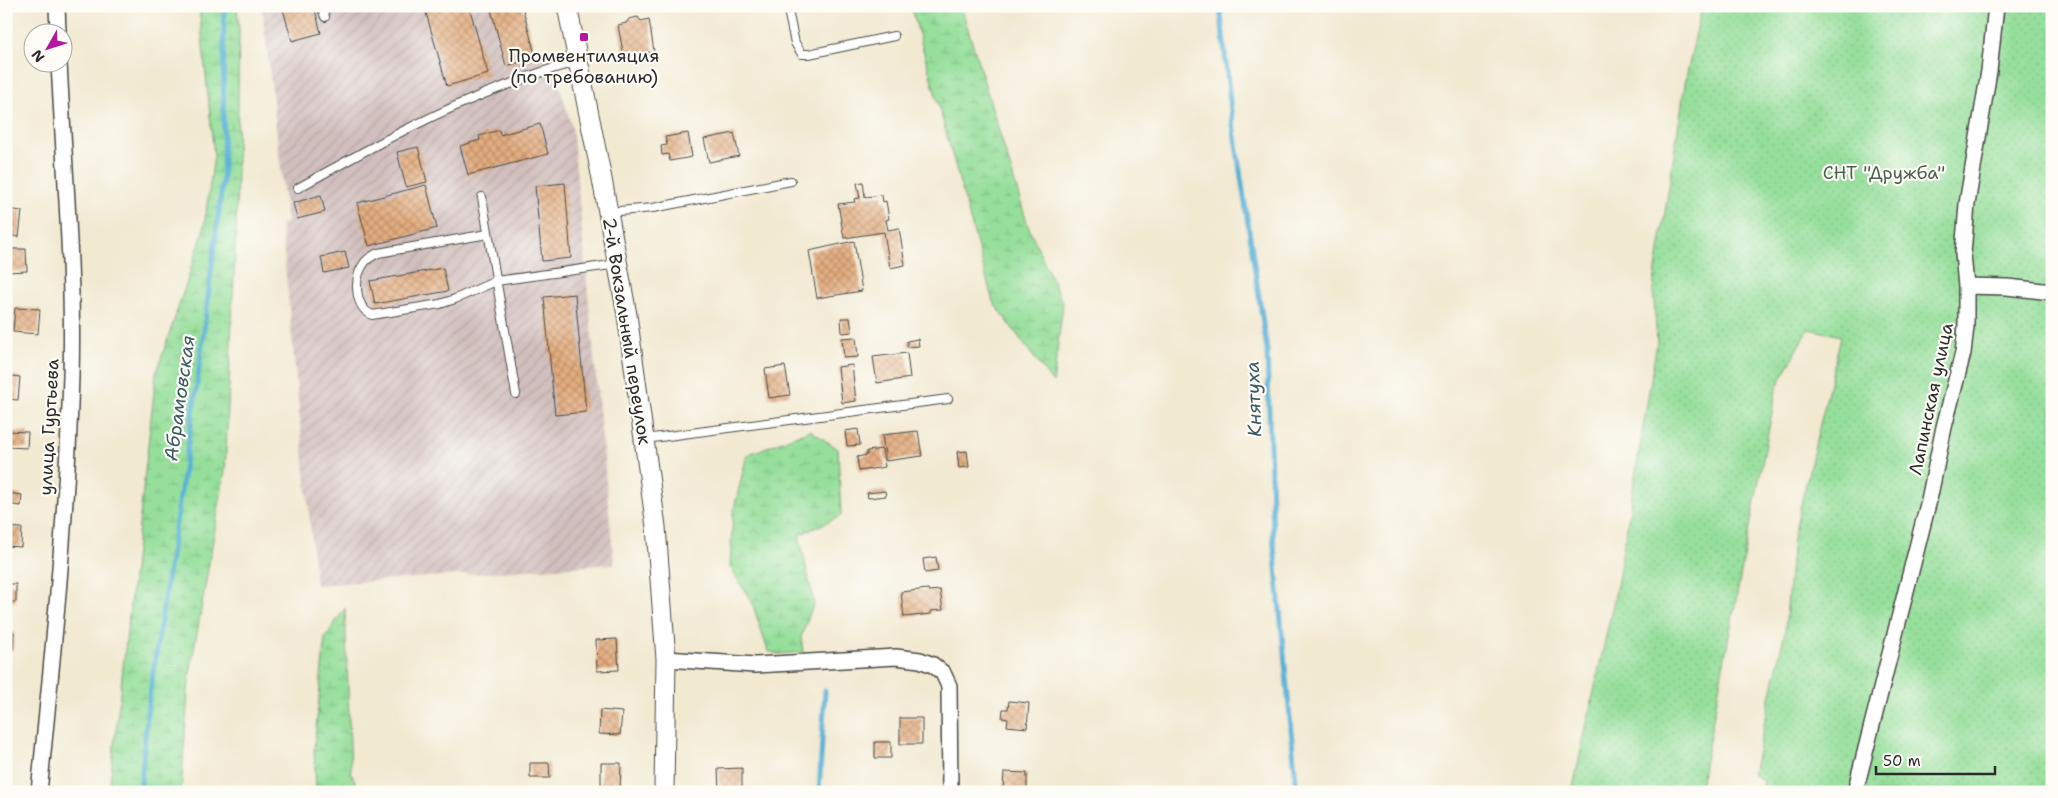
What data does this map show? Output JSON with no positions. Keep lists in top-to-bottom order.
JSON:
{
  "streets": {
    "street": ["2-й Вокзальный переулок", "Лапинская улица", "улица Гуртьева"]
  },
  "water": ["Абрамовская", "Княтуха"],
  "parks": ["СНТ \"Дружба\""],
  "places": {
    "transit": ["Промвентиляция (по требованию)"]
  },
  "scale_bar": "50 m",
  "north": "bottom left"
}
